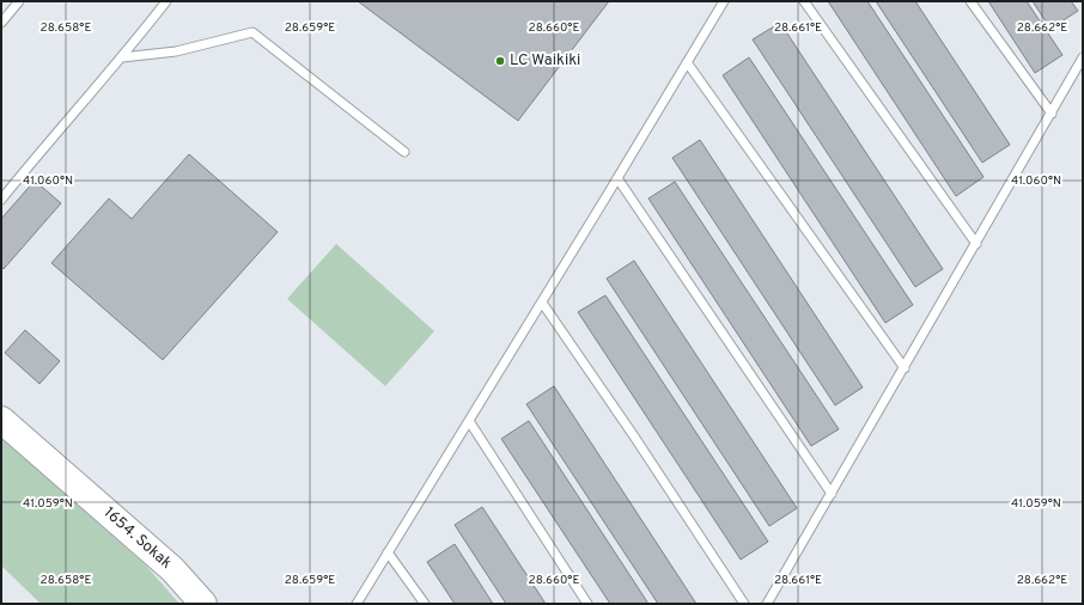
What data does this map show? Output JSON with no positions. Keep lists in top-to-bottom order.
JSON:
{
  "streets": {
    "main road": ["1654. Sokak"]
  },
  "places": ["LC Waikiki"],
  "coordinates": [
    "28.658°E",
    "28.659°E",
    "28.660°E",
    "28.661°E",
    "28.662°E",
    "41.060°N",
    "41.059°N"
  ]
}
